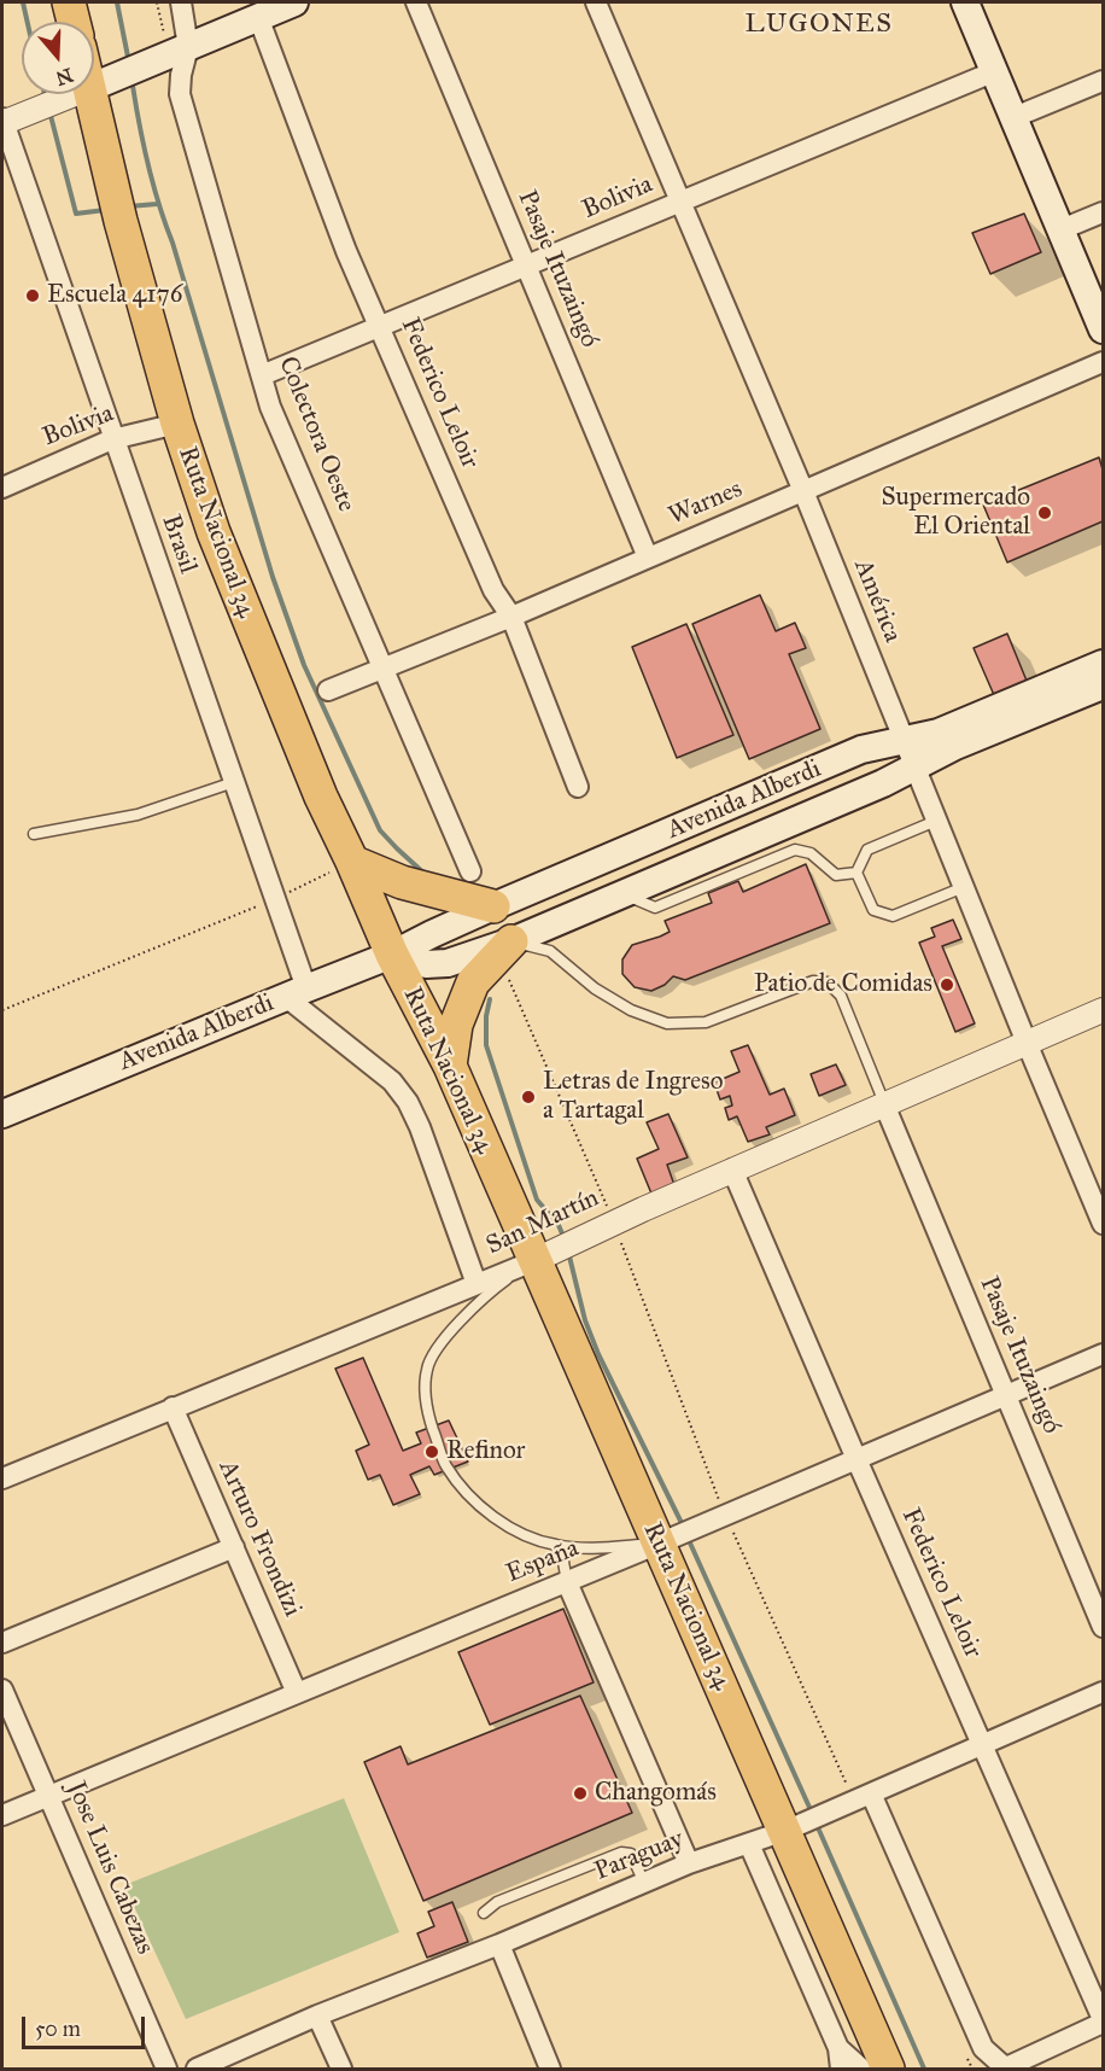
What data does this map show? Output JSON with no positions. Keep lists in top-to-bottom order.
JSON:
{
  "streets": {
    "highway": ["Ruta Nacional 34"],
    "main road": ["Avenida Alberdi"],
    "street": [
      "Bolivia",
      "Pasaje Ituzaingó",
      "Federico Leloir",
      "Colectora Oeste",
      "Warnes",
      "Brasil",
      "América",
      "San Martín",
      "Arturo Frondizi",
      "España",
      "Paraguay",
      "Jose Luis Cabezas"
    ]
  },
  "crossings": [
    ["Bolivia", "Pasaje Ituzaingó"],
    ["Bolivia", "Federico Leloir"],
    ["Bolivia", "Colectora Oeste"],
    ["Bolivia", "Ruta Nacional 34"],
    ["Bolivia", "Brasil"],
    ["Bolivia", "América"],
    ["Pasaje Ituzaingó", "Warnes"],
    ["Pasaje Ituzaingó", "San Martín"],
    ["Pasaje Ituzaingó", "España"],
    ["Federico Leloir", "Warnes"],
    ["Federico Leloir", "San Martín"],
    ["Federico Leloir", "España"],
    ["Federico Leloir", "Paraguay"],
    ["Colectora Oeste", "Warnes"],
    ["Warnes", "América"],
    ["Ruta Nacional 34", "Avenida Alberdi"],
    ["Ruta Nacional 34", "San Martín"],
    ["Ruta Nacional 34", "España"],
    ["Ruta Nacional 34", "Paraguay"],
    ["Brasil", "Avenida Alberdi"],
    ["América", "Avenida Alberdi"],
    ["América", "San Martín"],
    ["San Martín", "Arturo Frondizi"],
    ["Arturo Frondizi", "España"],
    ["España", "Jose Luis Cabezas"]
  ],
  "districts": ["LUGONES"],
  "places": [
    "Escuela 4176",
    "Supermercado El Oriental",
    "Patio de Comidas",
    "Letras de Ingreso a Tartagal",
    "Refinor",
    "Changomás"
  ],
  "scale_bar": "50 m",
  "north": "bottom"
}
